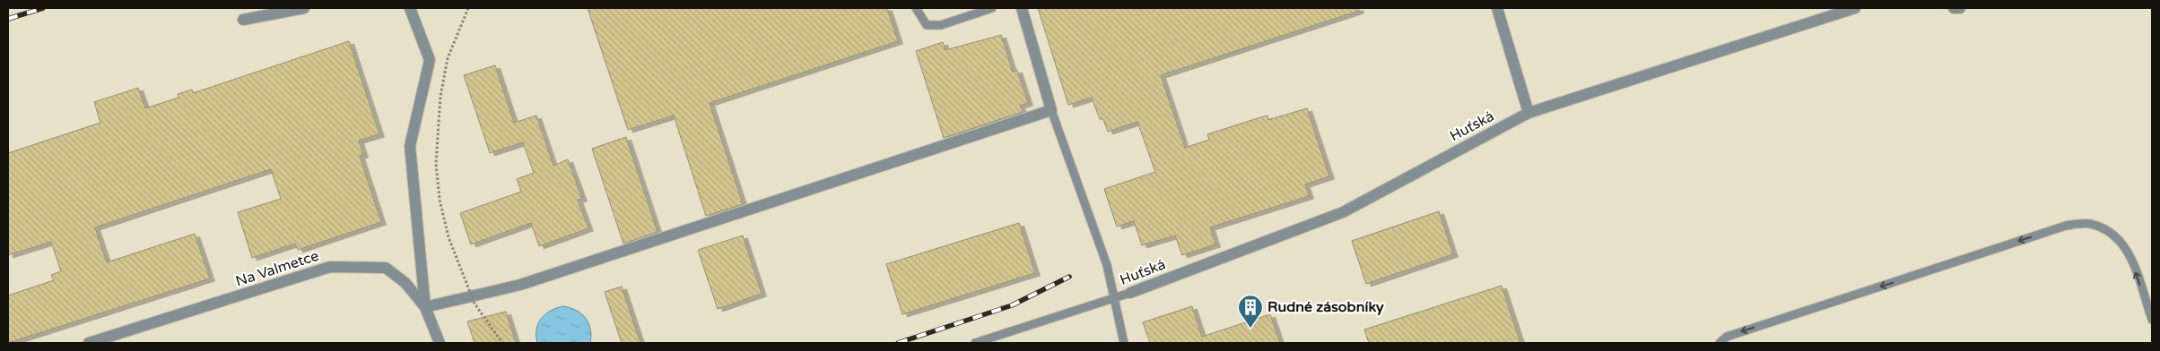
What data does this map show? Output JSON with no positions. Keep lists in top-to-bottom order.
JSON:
{
  "streets": {
    "street": ["Huťská", "Na Valmetce"]
  },
  "places": {
    "building": ["Rudné zásobníky"]
  }
}
